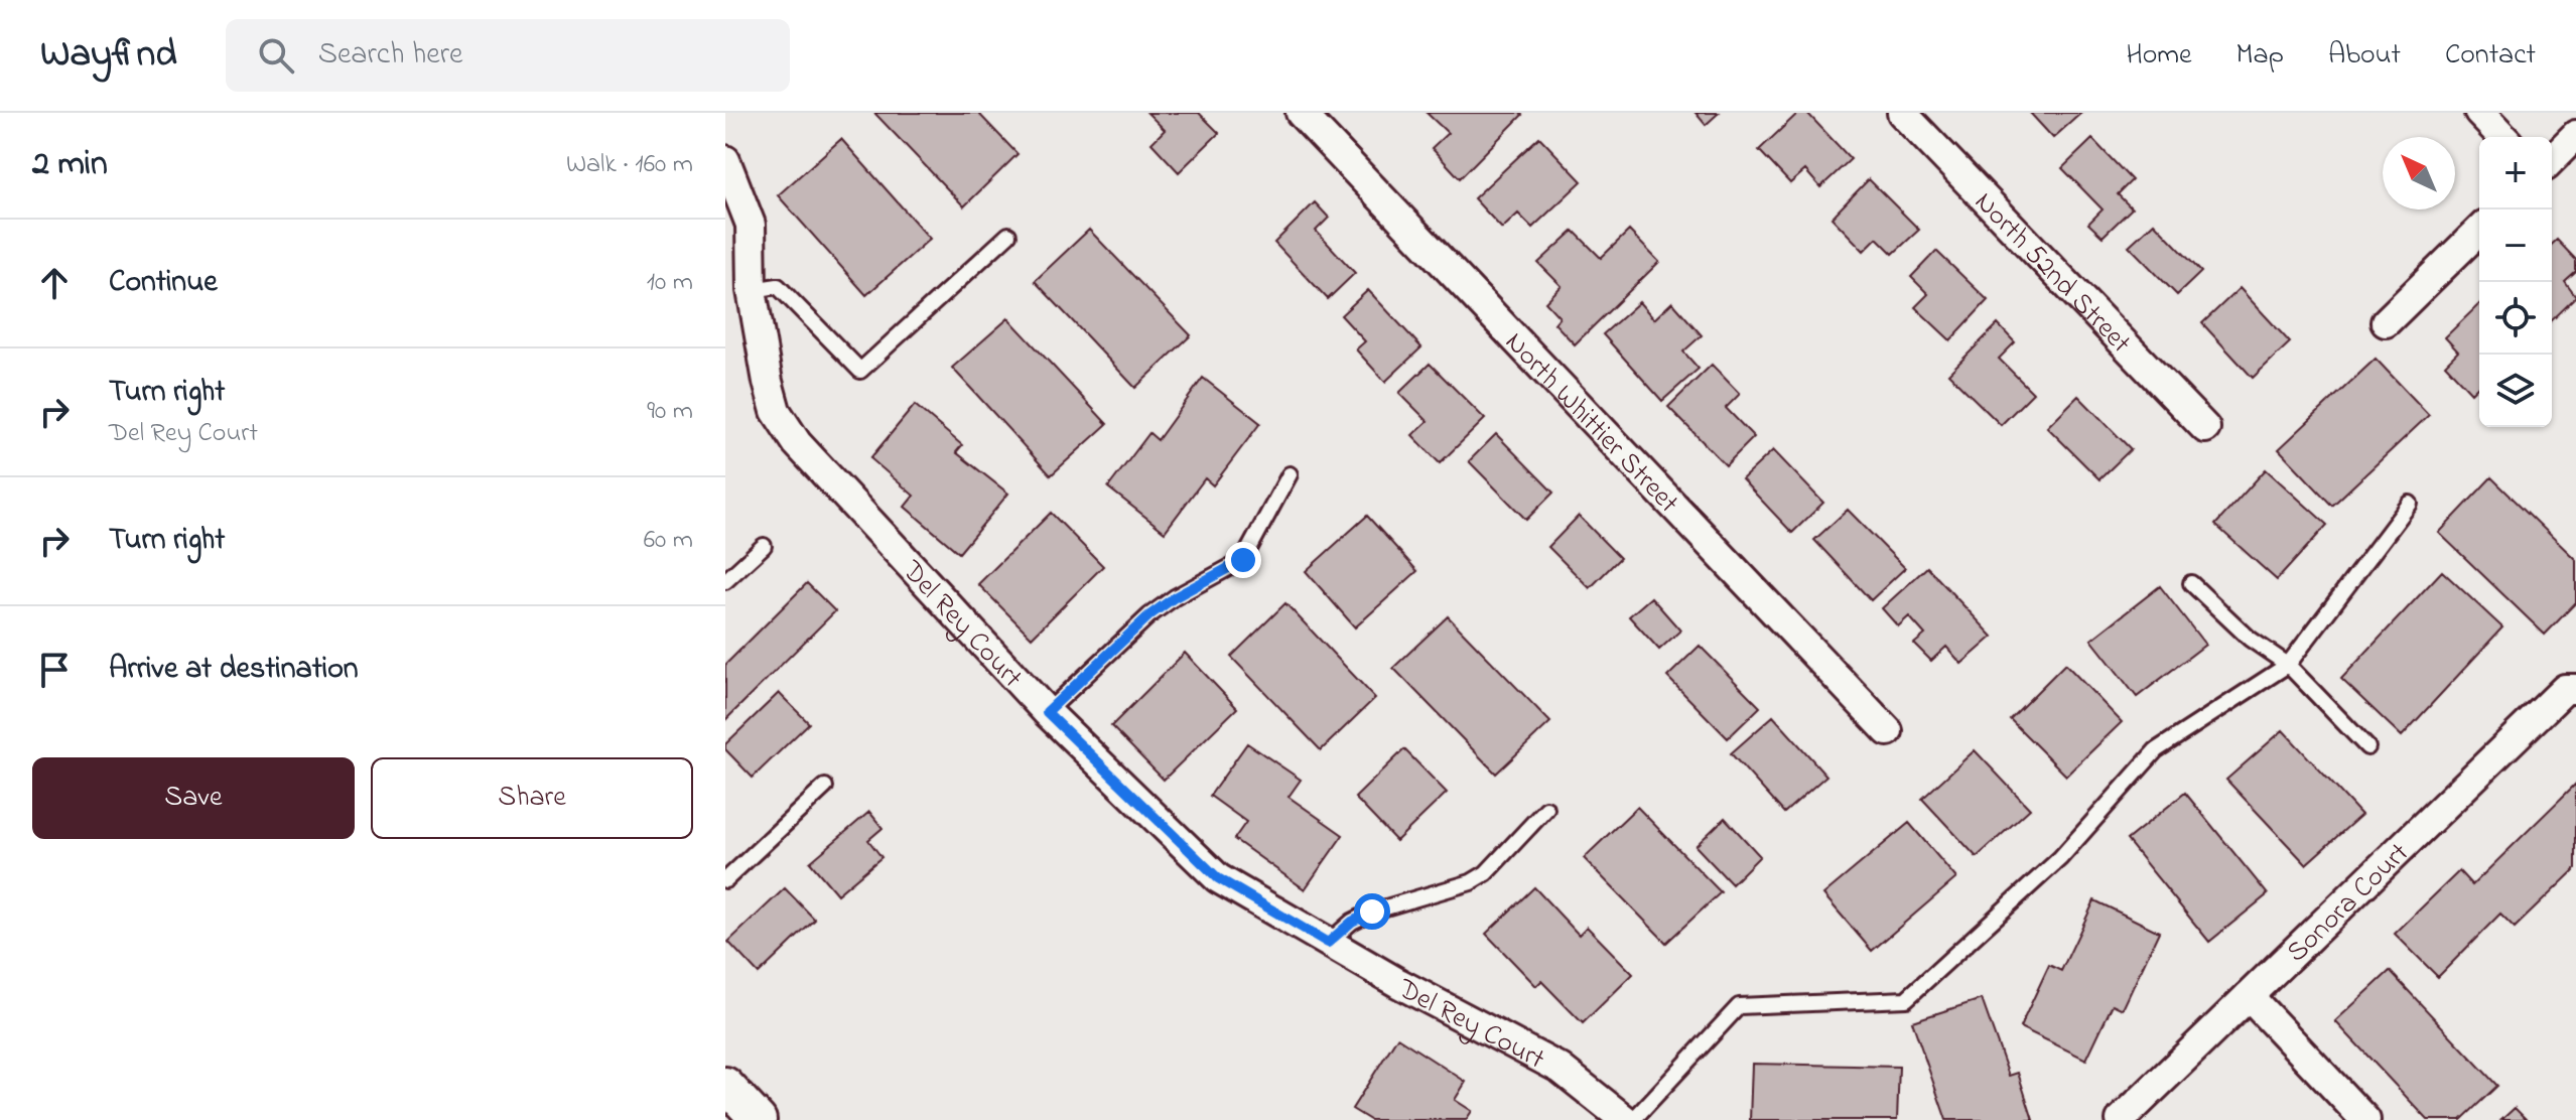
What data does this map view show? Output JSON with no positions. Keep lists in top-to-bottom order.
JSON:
{
  "streets": {
    "street": [
      "North 52nd Street",
      "North Whittier Street",
      "Del Rey Court",
      "Sonora Court"
    ]
  },
  "north": "top left",
  "page": {
    "header": "Wayfind",
    "search": "Search here",
    "nav": [
      "Home",
      "Map",
      "About",
      "Contact"
    ],
    "heading": ["2 min", "Walk · 160 m"],
    "map_buttons": ["+", "−"],
    "list": [
      ["Continue", "10 m"],
      ["Turn right", "Del Rey Court", "90 m"],
      ["Turn right", "60 m"],
      "Arrive at destination"
    ],
    "buttons": ["Save", "Share"]
  }
}
